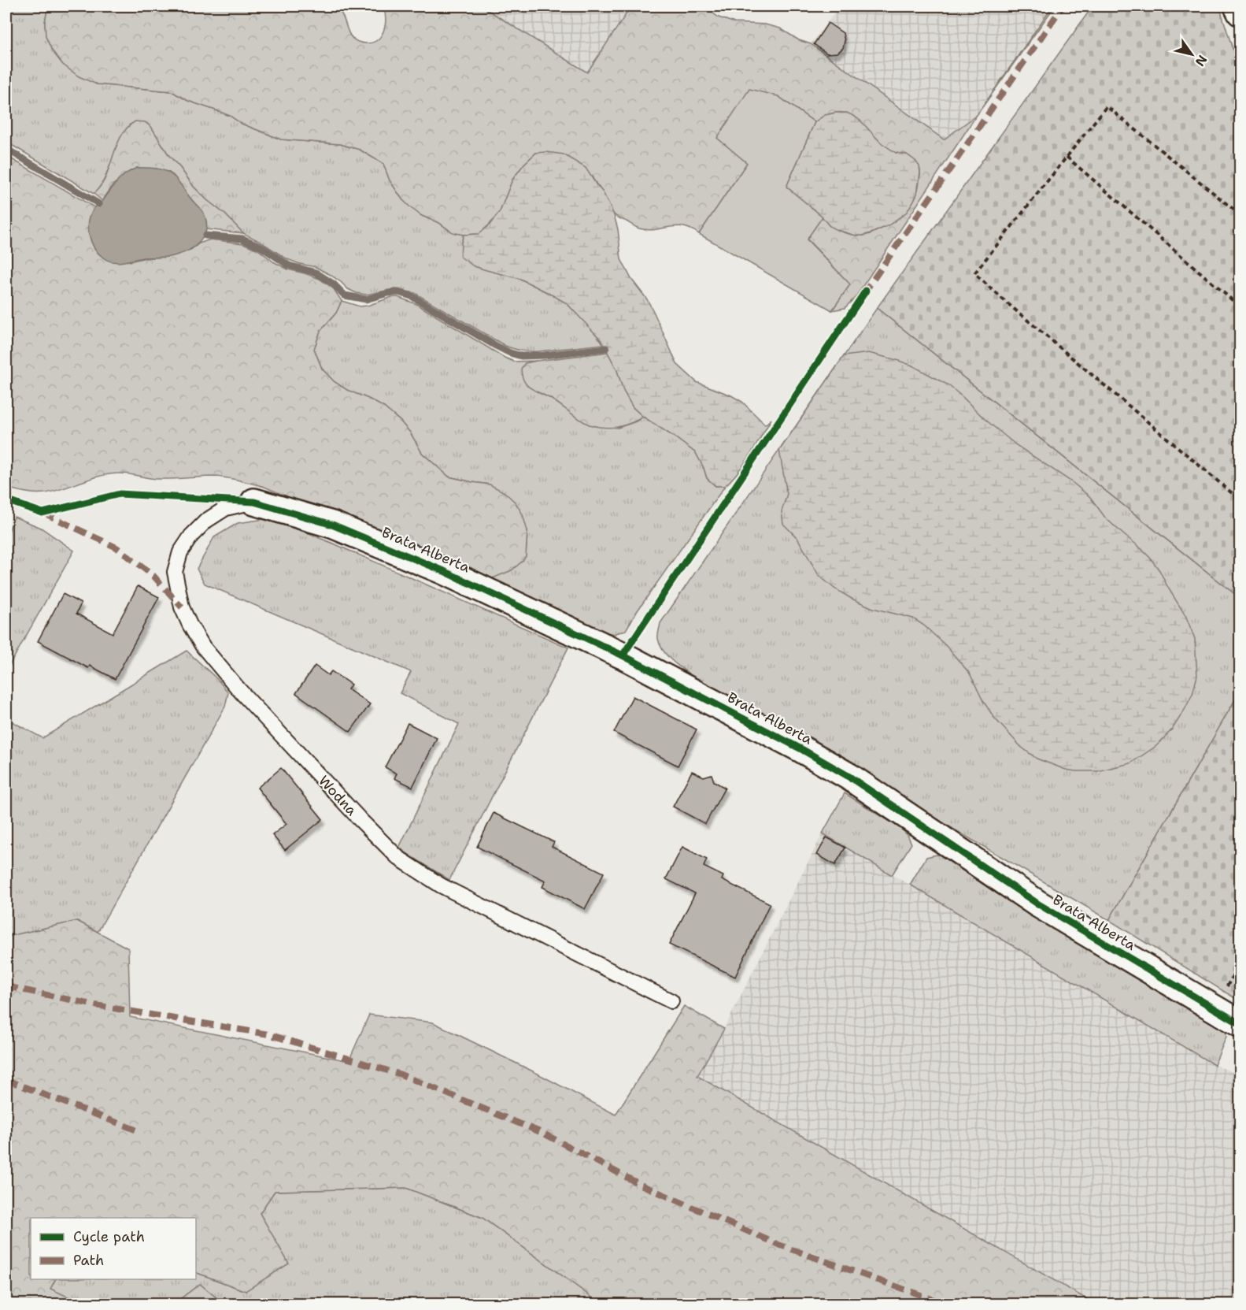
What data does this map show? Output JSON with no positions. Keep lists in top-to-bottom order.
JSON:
{
  "streets": {
    "street": ["Brata Alberta"],
    "lane": ["Wodna"]
  },
  "crossings": [
    ["Brata Alberta", "Wodna"]
  ],
  "legend": ["Cycle path", "Path"],
  "north": "bottom right"
}
